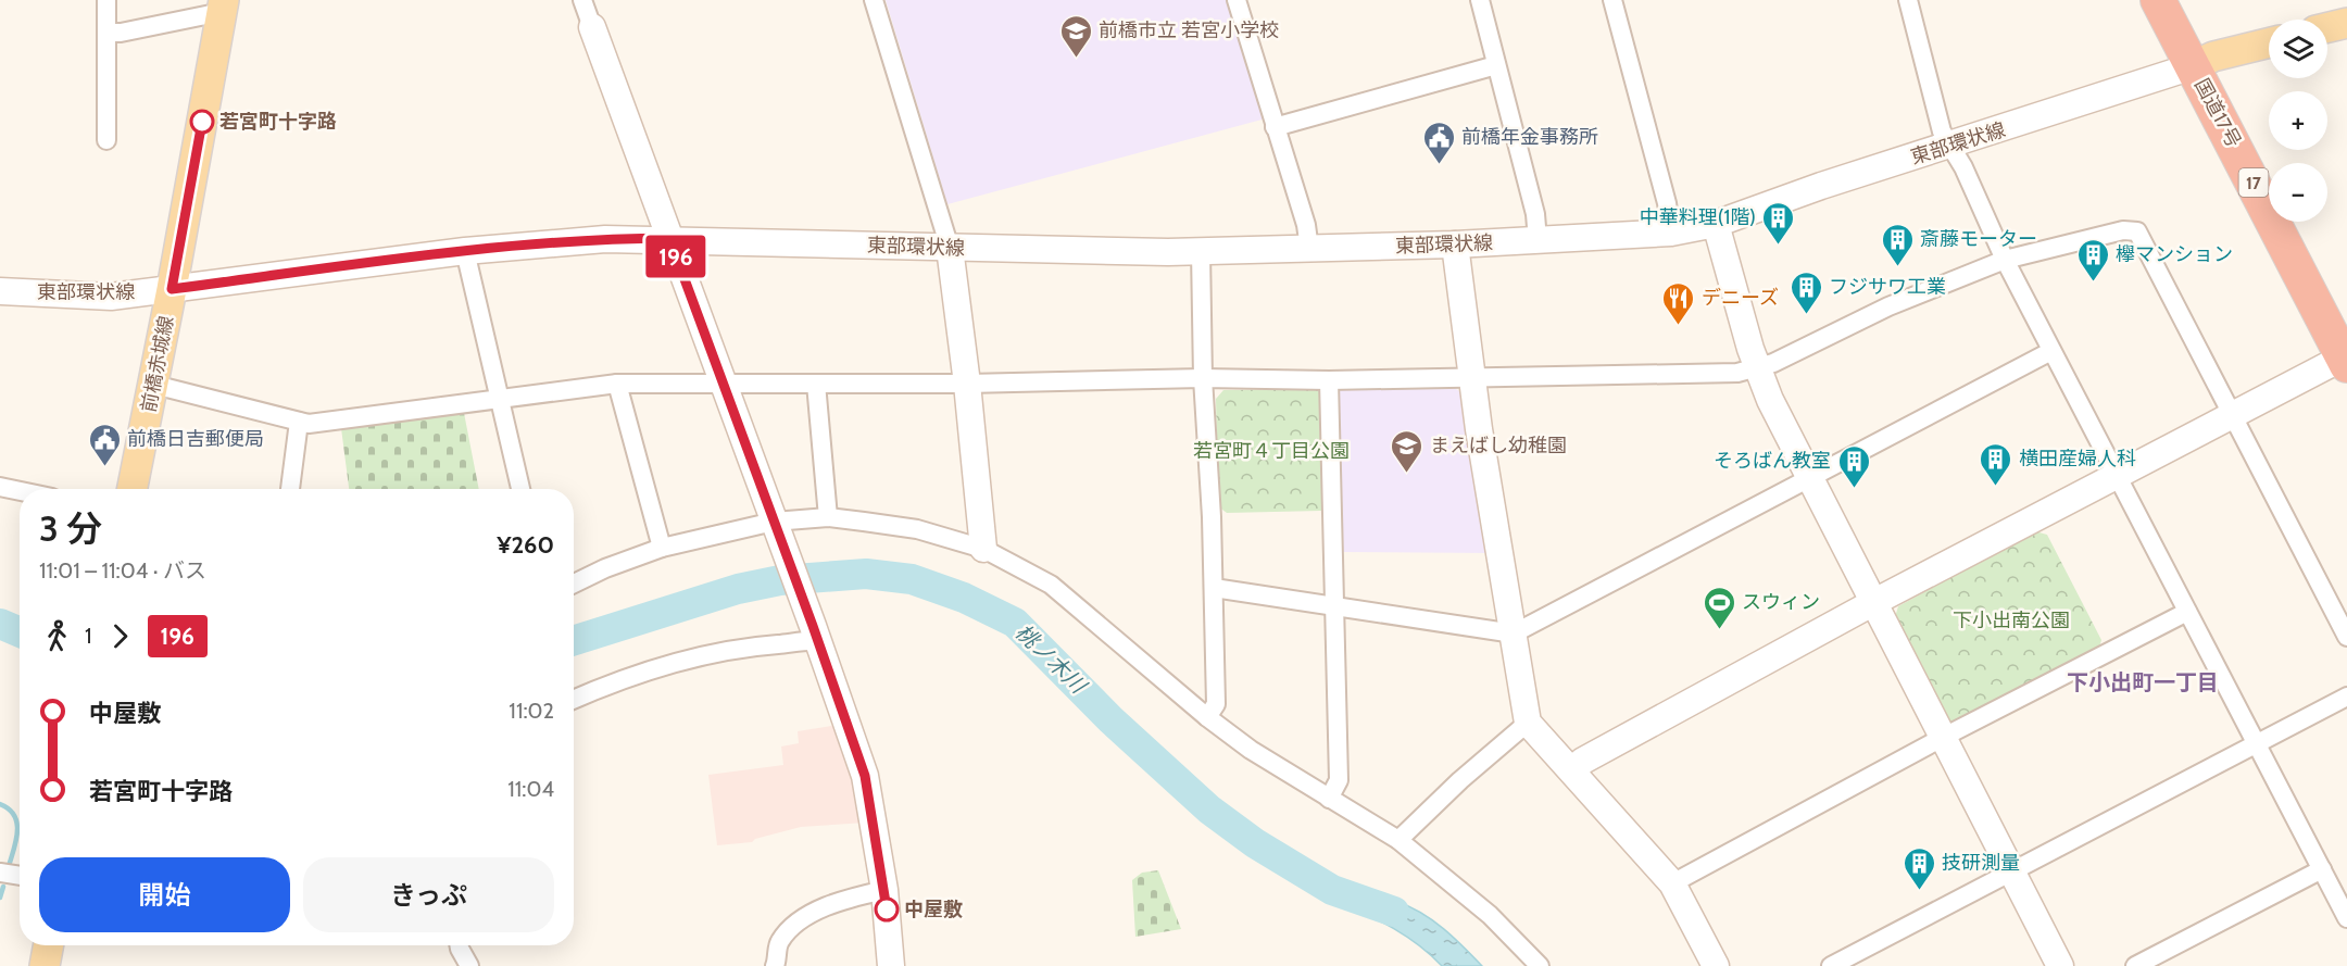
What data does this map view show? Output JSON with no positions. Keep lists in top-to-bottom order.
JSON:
{
  "streets": {
    "highway": ["国道17号", "17"],
    "main road": ["前橋赤城線"],
    "street": ["東部環状線"]
  },
  "crossings": [
    ["国道17号", "東部環状線"],
    ["東部環状線", "前橋赤城線"]
  ],
  "districts": ["下小出町一丁目"],
  "water": ["桃ノ木川"],
  "parks": ["若宮町４丁目公園", "下小出南公園"],
  "places": {
    "school or university": ["前橋市立 若宮小学校", "まえばし幼稚園"],
    "other": ["若宮町十字路", "中屋敷"],
    "public building": ["前橋年金事務所", "前橋日吉郵便局"],
    "building": [
      "中華料理(1階)",
      "斎藤モーター",
      "欅マンション",
      "フジサワ工業",
      "横田産婦人科",
      "そろばん教室",
      "技研測量"
    ],
    "restaurant": ["デニーズ"],
    "sports": ["スウィン"]
  },
  "lines": ["bus line 196"],
  "page": {
    "on_map": "196",
    "map_buttons": ["+", "−"],
    "heading": ["3 分", "11:01 – 11:04 · バス", "¥260"],
    "legs": ["1", "196"],
    "list": [
      {
        "name": "中屋敷",
        "value": "11:02"
      },
      {
        "name": "若宮町十字路",
        "value": "11:04"
      }
    ],
    "buttons": ["開始", "きっぷ"]
  }
}
